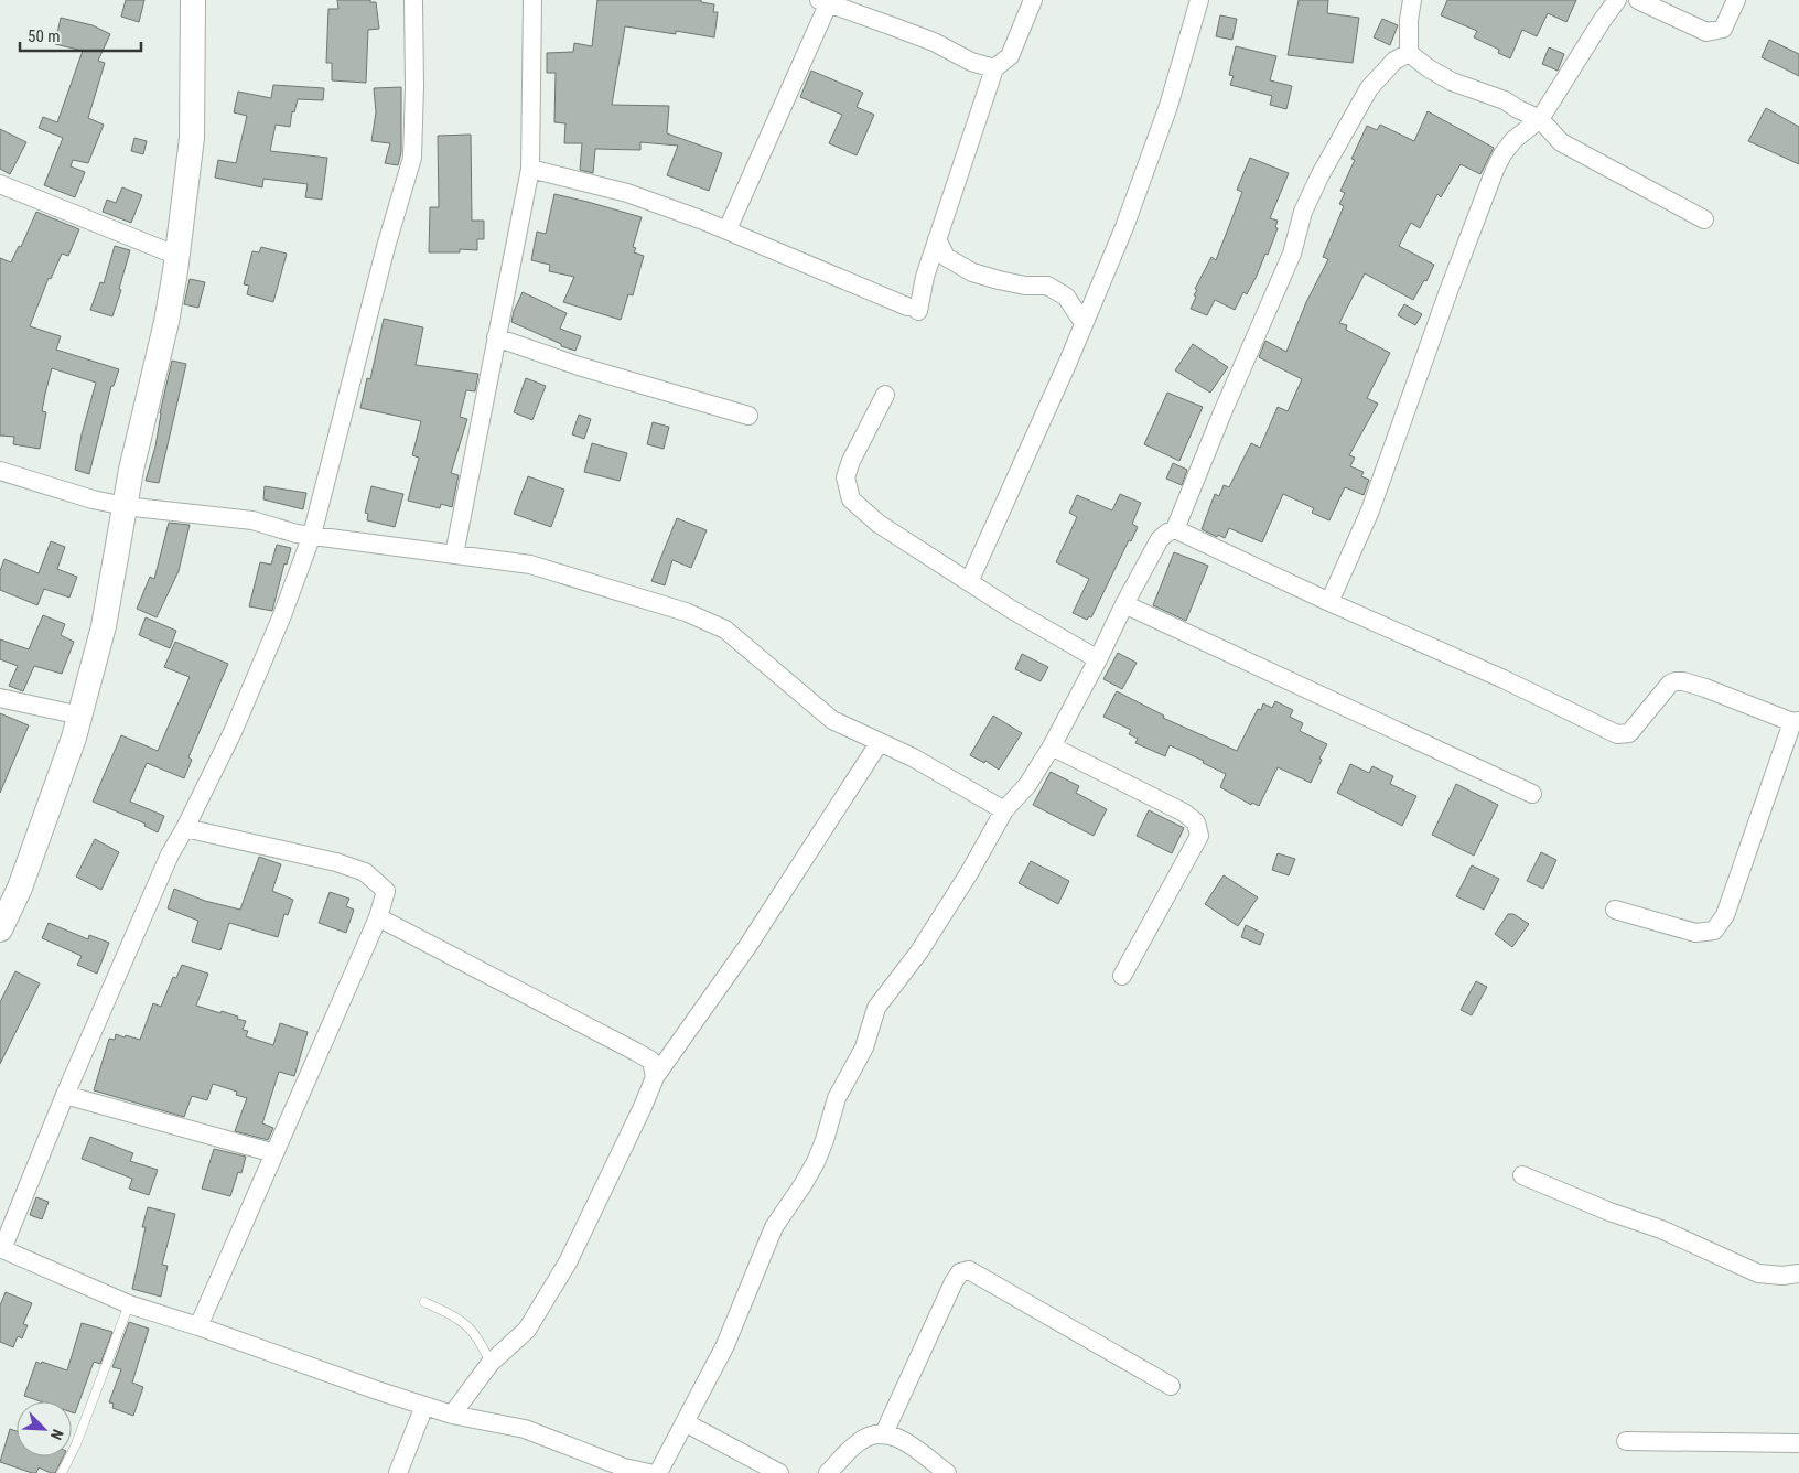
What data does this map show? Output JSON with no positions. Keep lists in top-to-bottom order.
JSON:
{
  "scale_bar": "50 m",
  "north": "bottom right"
}
